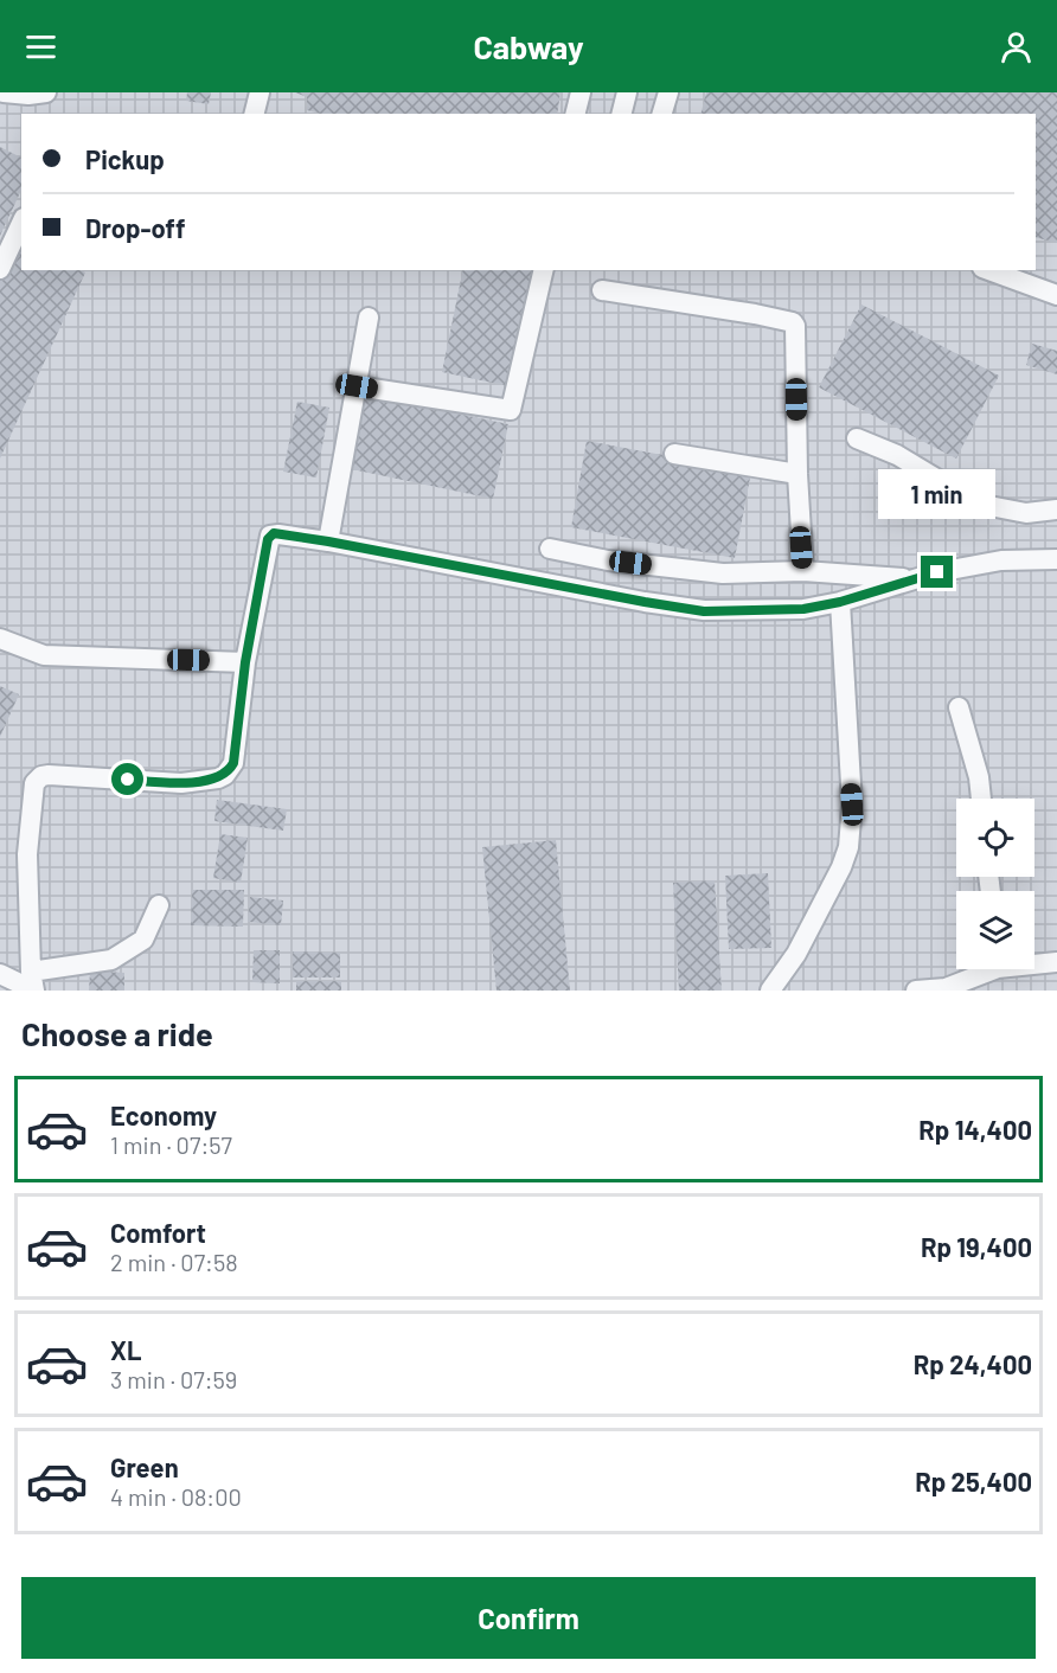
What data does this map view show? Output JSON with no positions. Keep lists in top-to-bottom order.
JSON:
{
  "page": {
    "header": "Cabway",
    "banner": ["Pickup", "Drop-off"],
    "bubble": "1 min",
    "heading": "Choose a ride",
    "list": [
      {
        "name": "Economy",
        "note": "1 min · 07:57",
        "value": "Rp 14,400"
      },
      {
        "name": "Comfort",
        "note": "2 min · 07:58",
        "value": "Rp 19,400"
      },
      {
        "name": "XL",
        "note": "3 min · 07:59",
        "value": "Rp 24,400"
      },
      {
        "name": "Green",
        "note": "4 min · 08:00",
        "value": "Rp 25,400"
      }
    ],
    "buttons": "Confirm"
  }
}
